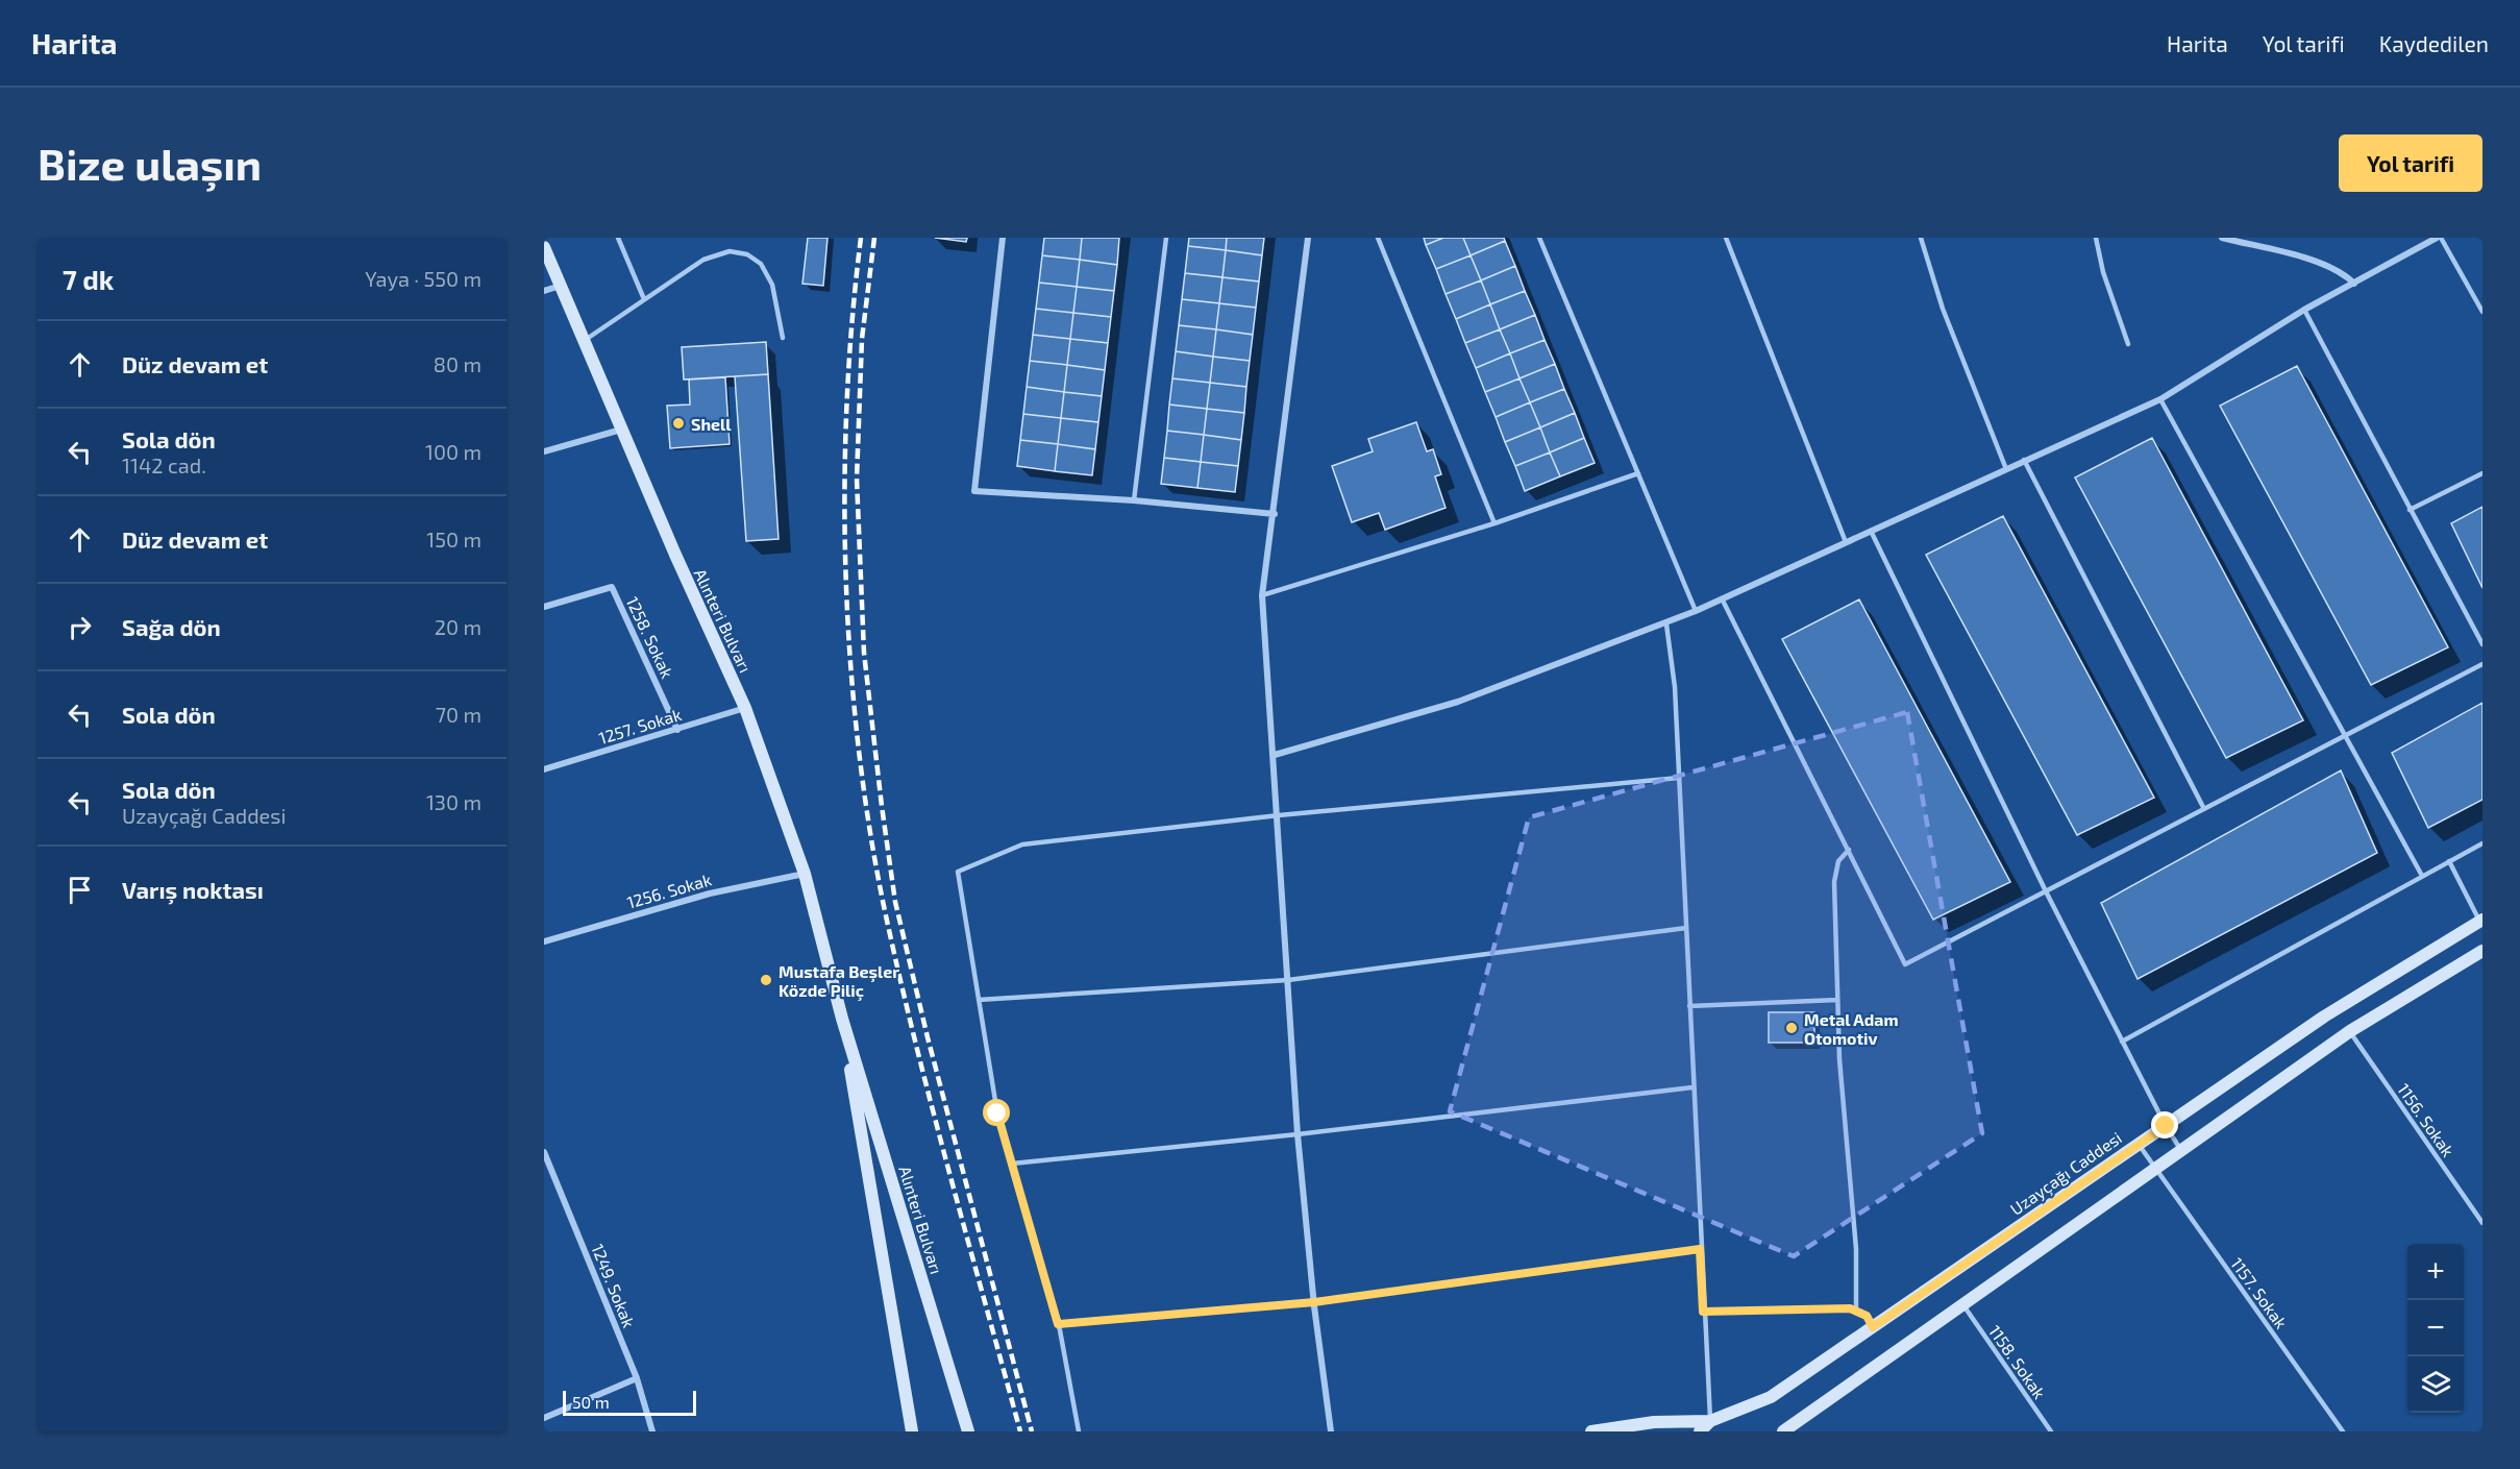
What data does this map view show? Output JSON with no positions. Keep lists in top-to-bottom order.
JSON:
{
  "streets": {
    "main road": ["Alınteri Bulvarı", "Uzayçağı Caddesi"],
    "street": [
      "1258. Sokak",
      "1257. Sokak",
      "1256. Sokak",
      "1249. Sokak"
    ],
    "lane": ["1156. Sokak", "1157. Sokak", "1158. Sokak"]
  },
  "crossings": [
    ["Alınteri Bulvarı", "1257. Sokak"],
    ["Alınteri Bulvarı", "1256. Sokak"],
    ["1258. Sokak", "1257. Sokak"],
    ["Uzayçağı Caddesi", "1157. Sokak"]
  ],
  "places": ["Shell", "Mustafa Beşler Közde Piliç", "Metal Adam Otomotiv"],
  "scale_bar": "50 m",
  "page": {
    "header": "Harita",
    "nav": ["Harita", "Yol tarifi", "Kaydedilen"],
    "buttons": "Yol tarifi",
    "title": "Bize ulaşın",
    "heading": ["7 dk", "Yaya · 550 m"],
    "list": [
      ["Düz devam et", "80 m"],
      ["Sola dön", "1142 cad.", "100 m"],
      ["Düz devam et", "150 m"],
      ["Sağa dön", "20 m"],
      ["Sola dön", "70 m"],
      ["Sola dön", "Uzayçağı Caddesi", "130 m"],
      "Varış noktası"
    ],
    "map_buttons": ["+", "−"],
    "scale": "50 m"
  }
}
